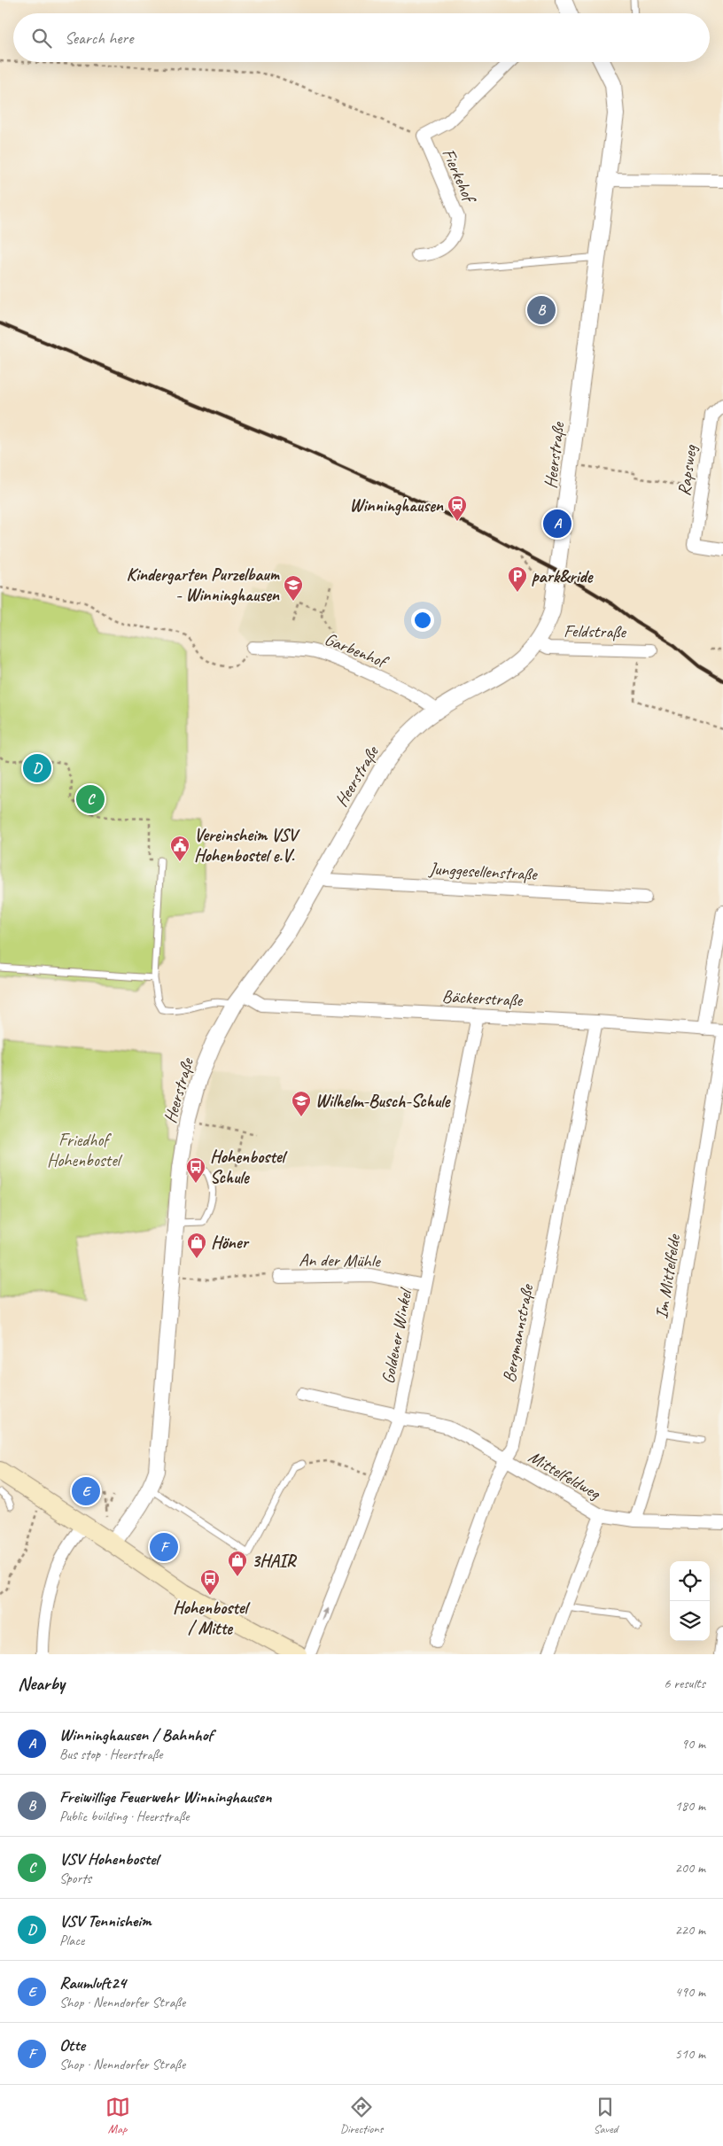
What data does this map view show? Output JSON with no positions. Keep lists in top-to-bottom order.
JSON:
{
  "streets": {
    "street": [
      "Fierkehof",
      "Heerstraße",
      "Rapsweg",
      "Feldstraße",
      "Garbenhof",
      "Junggesellenstraße",
      "Bäckerstraße",
      "An der Mühle",
      "Im Mittelfelde",
      "Bergmannstraße",
      "Goldener Winkel",
      "Mittelfeldweg"
    ]
  },
  "crossings": [
    ["Heerstraße", "Feldstraße"],
    ["Heerstraße", "Garbenhof"],
    ["Heerstraße", "Junggesellenstraße"],
    ["Heerstraße", "Bäckerstraße"],
    ["Bäckerstraße", "Bergmannstraße"],
    ["Bäckerstraße", "Goldener Winkel"],
    ["An der Mühle", "Goldener Winkel"],
    ["Im Mittelfelde", "Mittelfeldweg"],
    ["Bergmannstraße", "Mittelfeldweg"],
    ["Goldener Winkel", "Mittelfeldweg"]
  ],
  "parks": ["Friedhof Hohenbostel"],
  "places": {
    "station": ["Winninghausen"],
    "parking": ["park&ride"],
    "school or university": ["Kindergarten Purzelbaum - Winninghausen", "Wilhelm-Busch-Schule"],
    "public building": ["Vereinsheim VSV Hohenbostel e.V."],
    "bus stop": ["Hohenbostel Schule", "Hohenbostel / Mitte"],
    "shop": ["Höner", "3HAIR"]
  },
  "page": {
    "search": "Search here",
    "pins": [
      "B",
      "A",
      "D",
      "C",
      "E",
      "F"
    ],
    "heading": ["Nearby", "6 results"],
    "list": [
      {
        "mark": "A",
        "name": "Winninghausen / Bahnhof",
        "note": "Bus stop · Heerstraße",
        "value": "90 m"
      },
      {
        "mark": "B",
        "name": "Freiwillige Feuerwehr Winninghausen",
        "note": "Public building · Heerstraße",
        "value": "180 m"
      },
      {
        "mark": "C",
        "name": "VSV Hohenbostel",
        "note": "Sports",
        "value": "200 m"
      },
      {
        "mark": "D",
        "name": "VSV Tennisheim",
        "note": "Place",
        "value": "220 m"
      },
      {
        "mark": "E",
        "name": "Raumluft24",
        "note": "Shop · Nenndorfer Straße",
        "value": "490 m"
      },
      {
        "mark": "F",
        "name": "Otte",
        "note": "Shop · Nenndorfer Straße",
        "value": "510 m"
      }
    ],
    "nav": ["Map", "Directions", "Saved"]
  }
}
